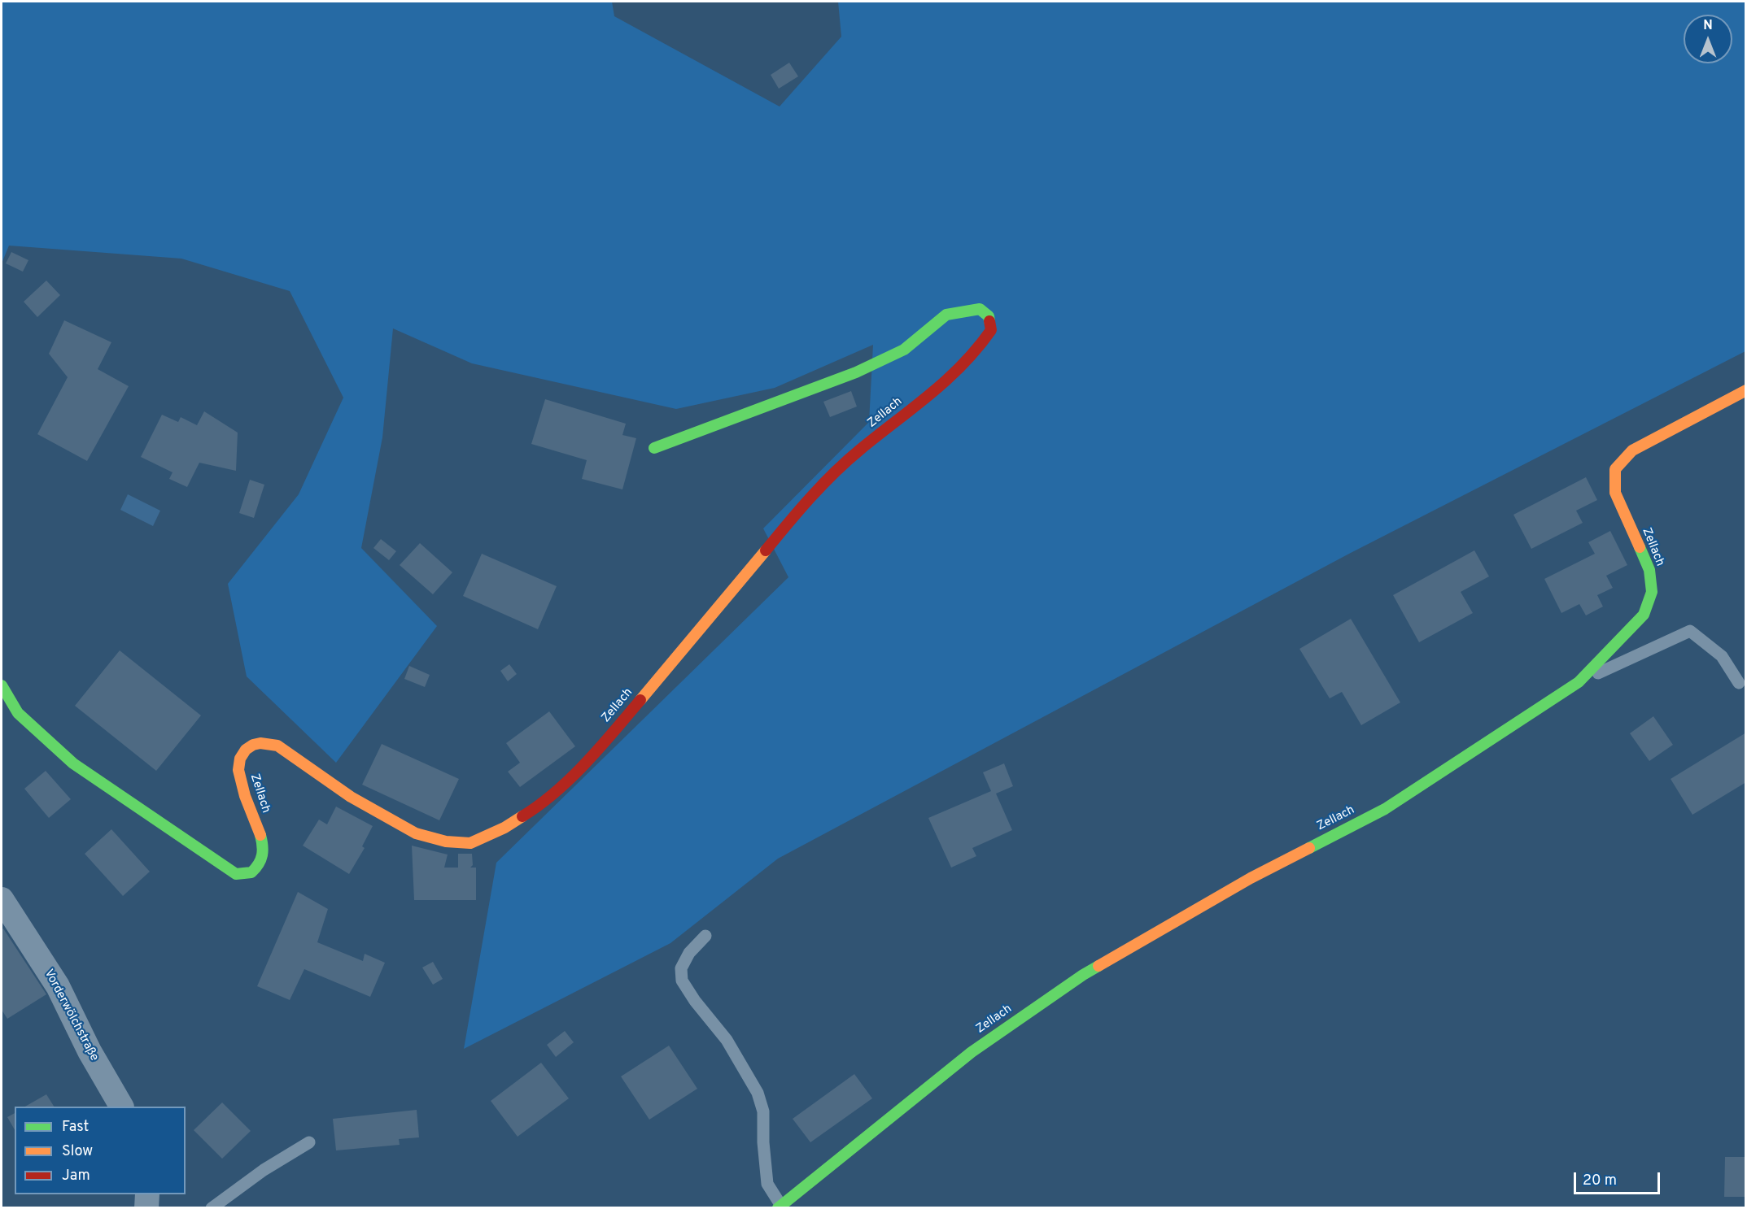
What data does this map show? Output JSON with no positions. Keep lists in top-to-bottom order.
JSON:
{
  "streets": {
    "street": ["Zellach", "Vorderwölchstraße"]
  },
  "legend": ["Fast", "Slow", "Jam"],
  "scale_bar": "20 m",
  "north": "top"
}
